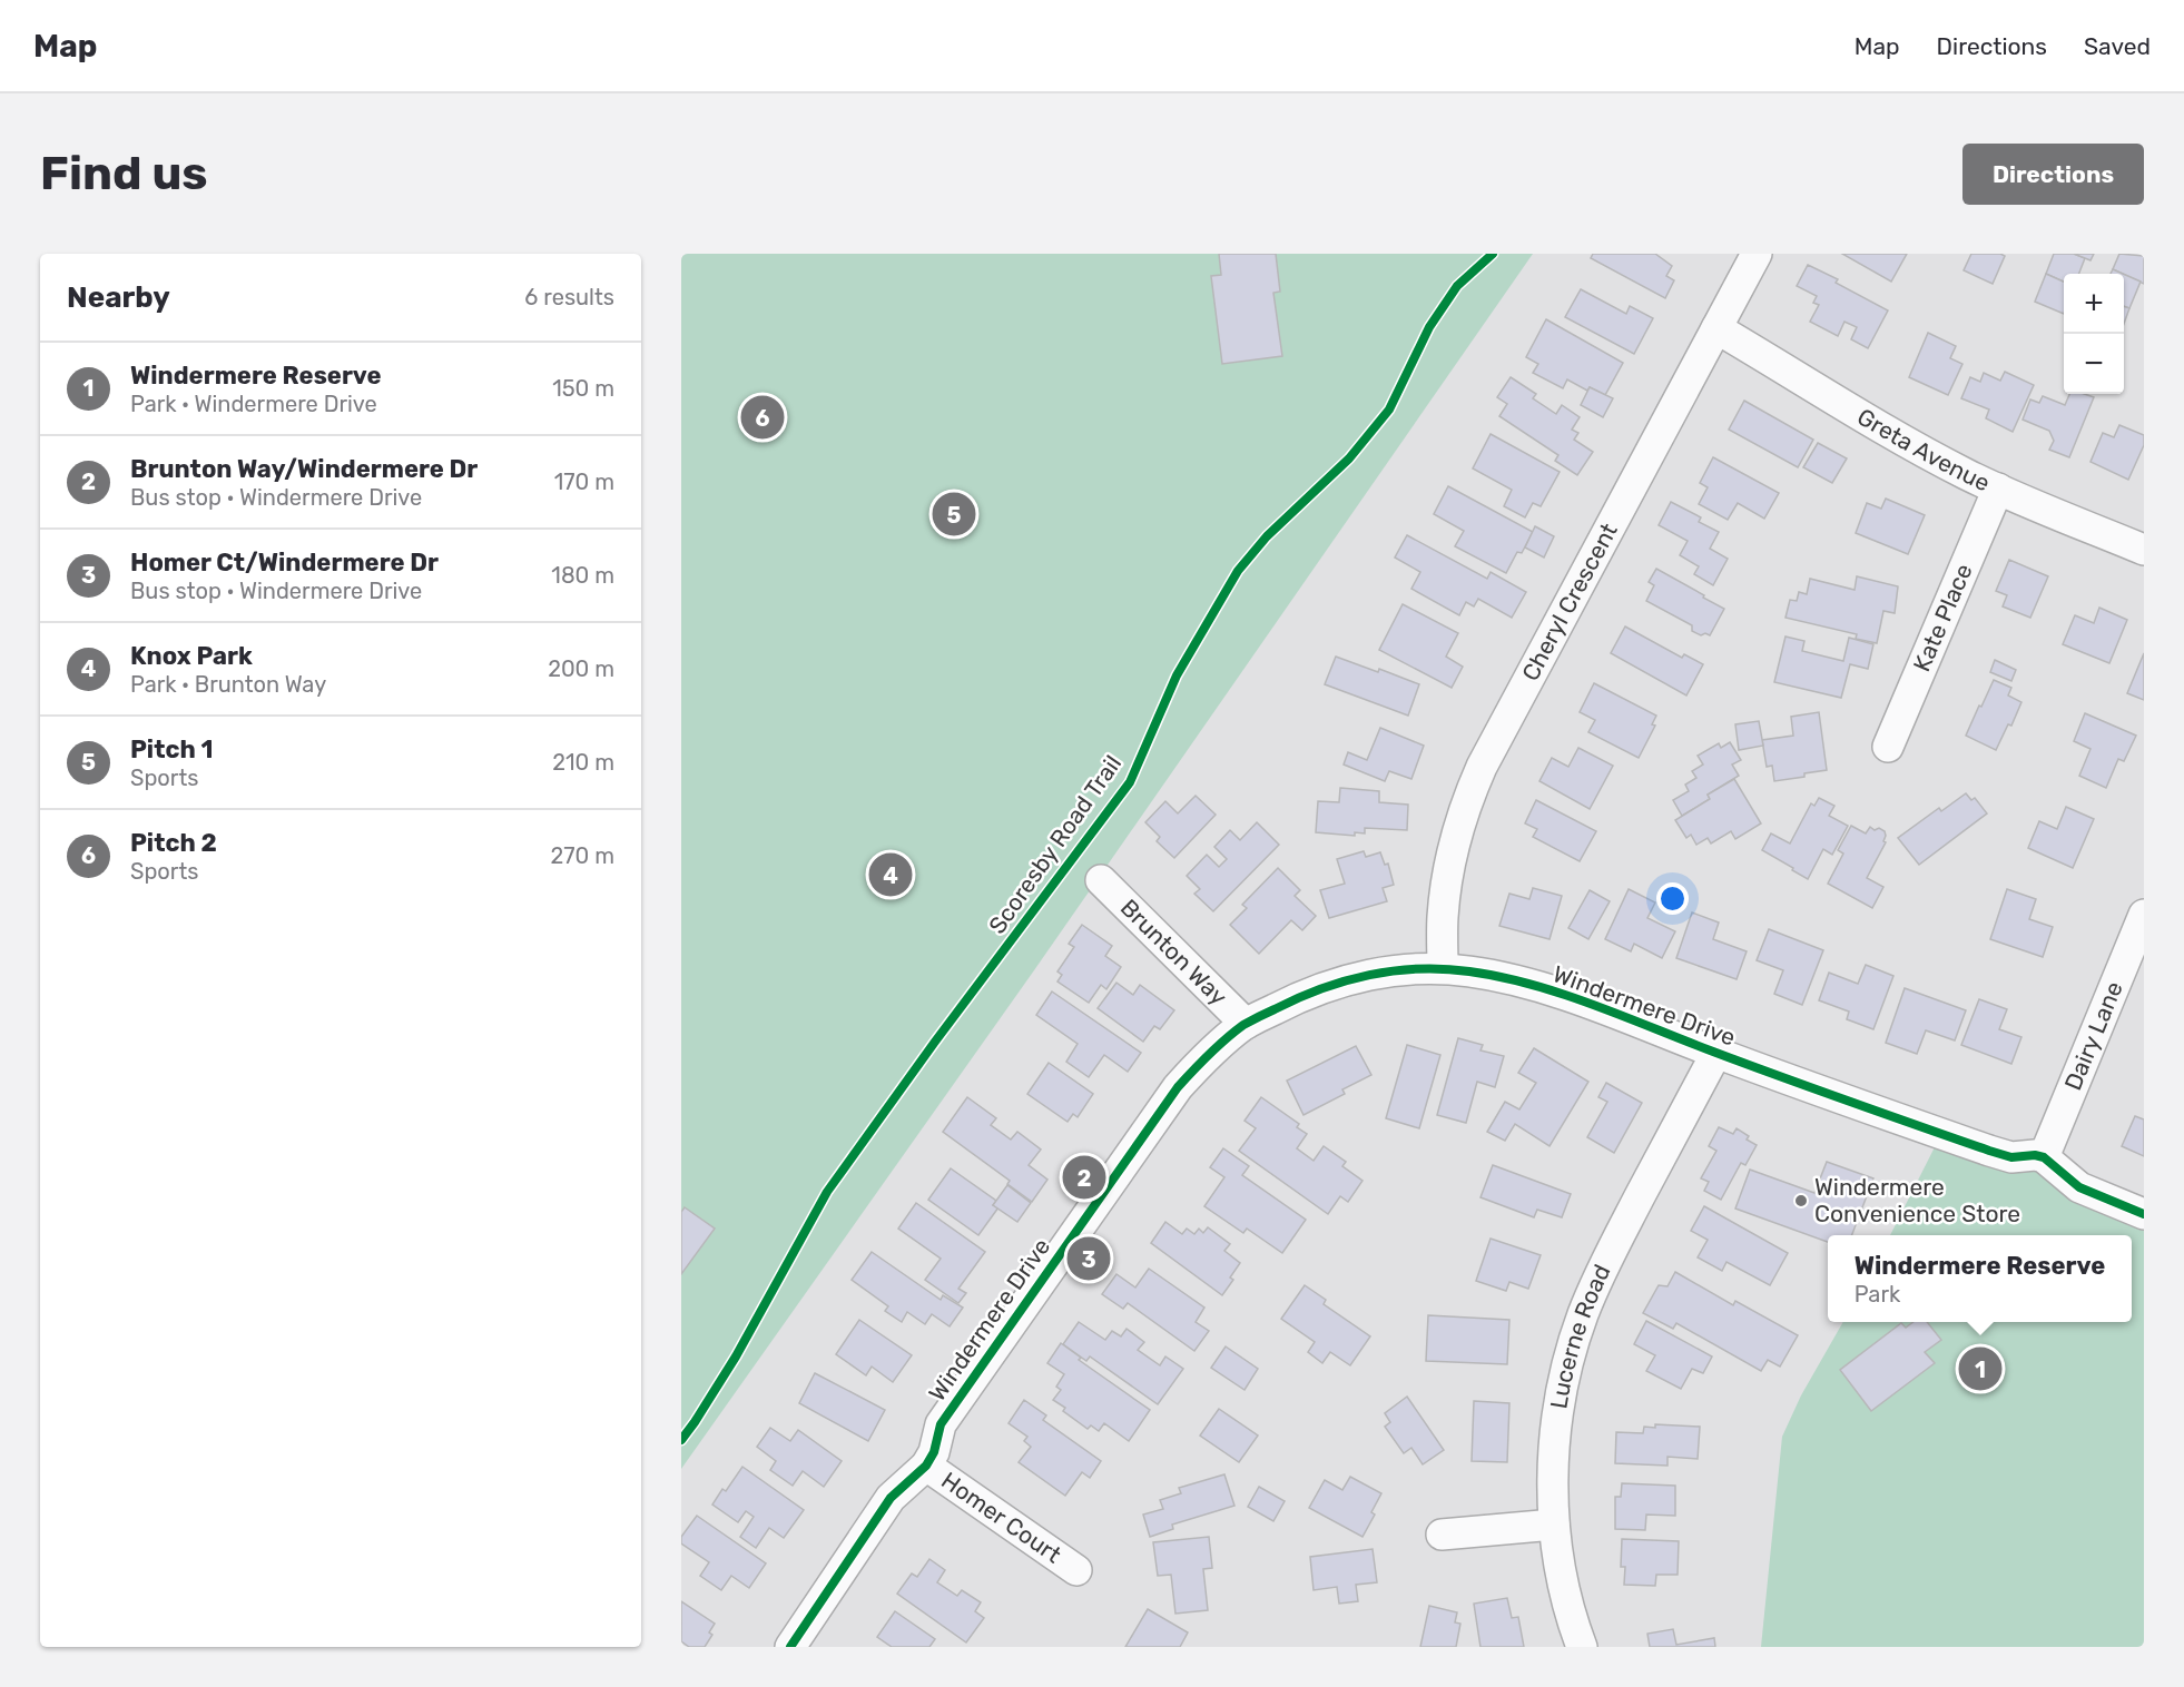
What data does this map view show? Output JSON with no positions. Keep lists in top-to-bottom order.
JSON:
{
  "streets": {
    "street": [
      "Greta Avenue",
      "Cheryl Crescent",
      "Kate Place",
      "Brunton Way",
      "Windermere Drive",
      "Dairy Lane",
      "Lucerne Road",
      "Homer Court"
    ],
    "cycle path": ["Scoresby Road Trail"]
  },
  "crossings": [
    ["Greta Avenue", "Cheryl Crescent"],
    ["Greta Avenue", "Kate Place"],
    ["Cheryl Crescent", "Windermere Drive"],
    ["Brunton Way", "Windermere Drive"],
    ["Windermere Drive", "Dairy Lane"],
    ["Windermere Drive", "Lucerne Road"],
    ["Windermere Drive", "Homer Court"]
  ],
  "places": ["Windermere Convenience Store"],
  "page": {
    "header": "Map",
    "nav": ["Map", "Directions", "Saved"],
    "buttons": "Directions",
    "title": "Find us",
    "heading": ["Nearby", "6 results"],
    "map_buttons": ["+", "−"],
    "list": [
      {
        "mark": "1",
        "name": "Windermere Reserve",
        "note": "Park · Windermere Drive",
        "value": "150 m"
      },
      {
        "mark": "2",
        "name": "Brunton Way/Windermere Dr",
        "note": "Bus stop · Windermere Drive",
        "value": "170 m"
      },
      {
        "mark": "3",
        "name": "Homer Ct/Windermere Dr",
        "note": "Bus stop · Windermere Drive",
        "value": "180 m"
      },
      {
        "mark": "4",
        "name": "Knox Park",
        "note": "Park · Brunton Way",
        "value": "200 m"
      },
      {
        "mark": "5",
        "name": "Pitch 1",
        "note": "Sports",
        "value": "210 m"
      },
      {
        "mark": "6",
        "name": "Pitch 2",
        "note": "Sports",
        "value": "270 m"
      }
    ],
    "pins": [
      "6",
      "5",
      "4",
      "2",
      "3",
      "1"
    ],
    "popup": ["Windermere Reserve", "Park"]
  }
}
